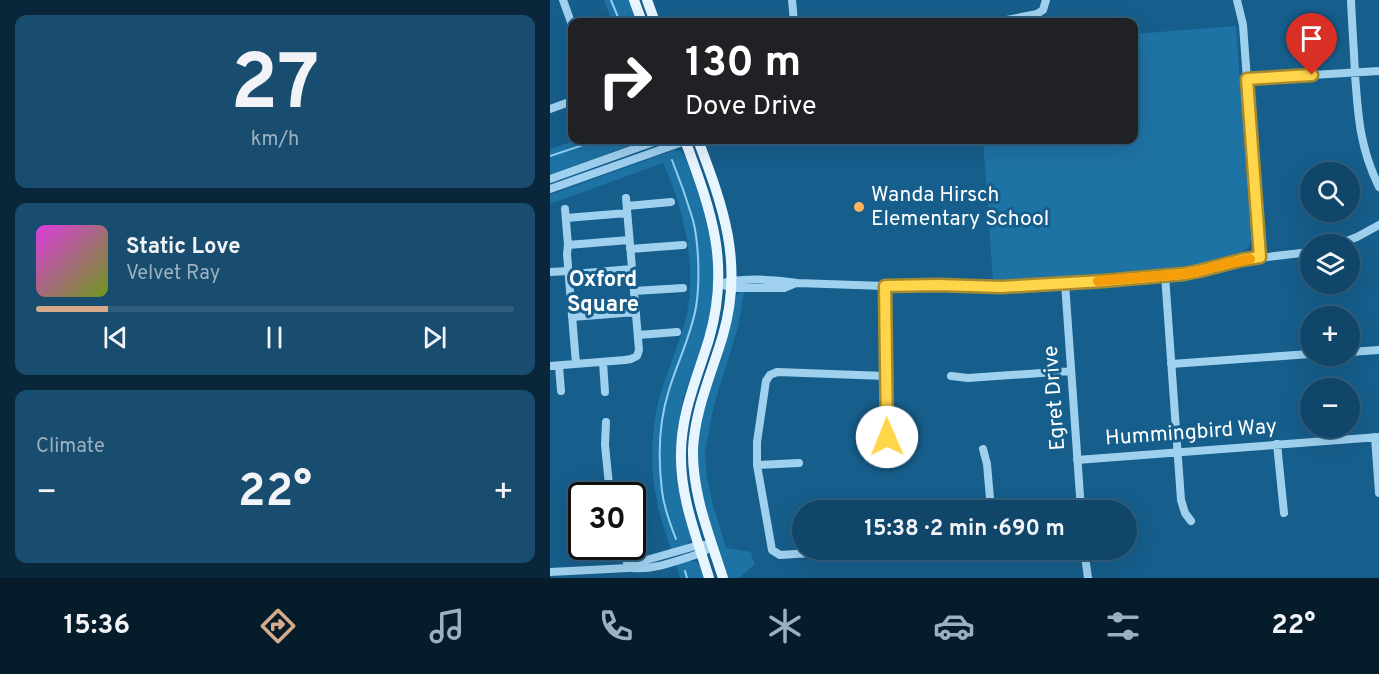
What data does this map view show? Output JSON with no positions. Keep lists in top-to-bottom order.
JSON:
{
  "streets": {
    "street": ["Egret Drive", "Hummingbird Way"]
  },
  "crossings": [
    ["Egret Drive", "Hummingbird Way"]
  ],
  "districts": ["Oxford Square"],
  "places": ["Wanda Hirsch Elementary School"],
  "page": {
    "tile": [
      ["27", "km/h"],
      "Climate"
    ],
    "turn": ["130 m", "Dove Drive"],
    "map_buttons": ["+", "−"],
    "song": ["Static Love", "Velvet Ray"],
    "heat": ["−", "22°", "+"],
    "limit": "30",
    "trip": "15:38 · 2 min · 690 m",
    "tabs": ["15:36", "22°"]
  }
}
